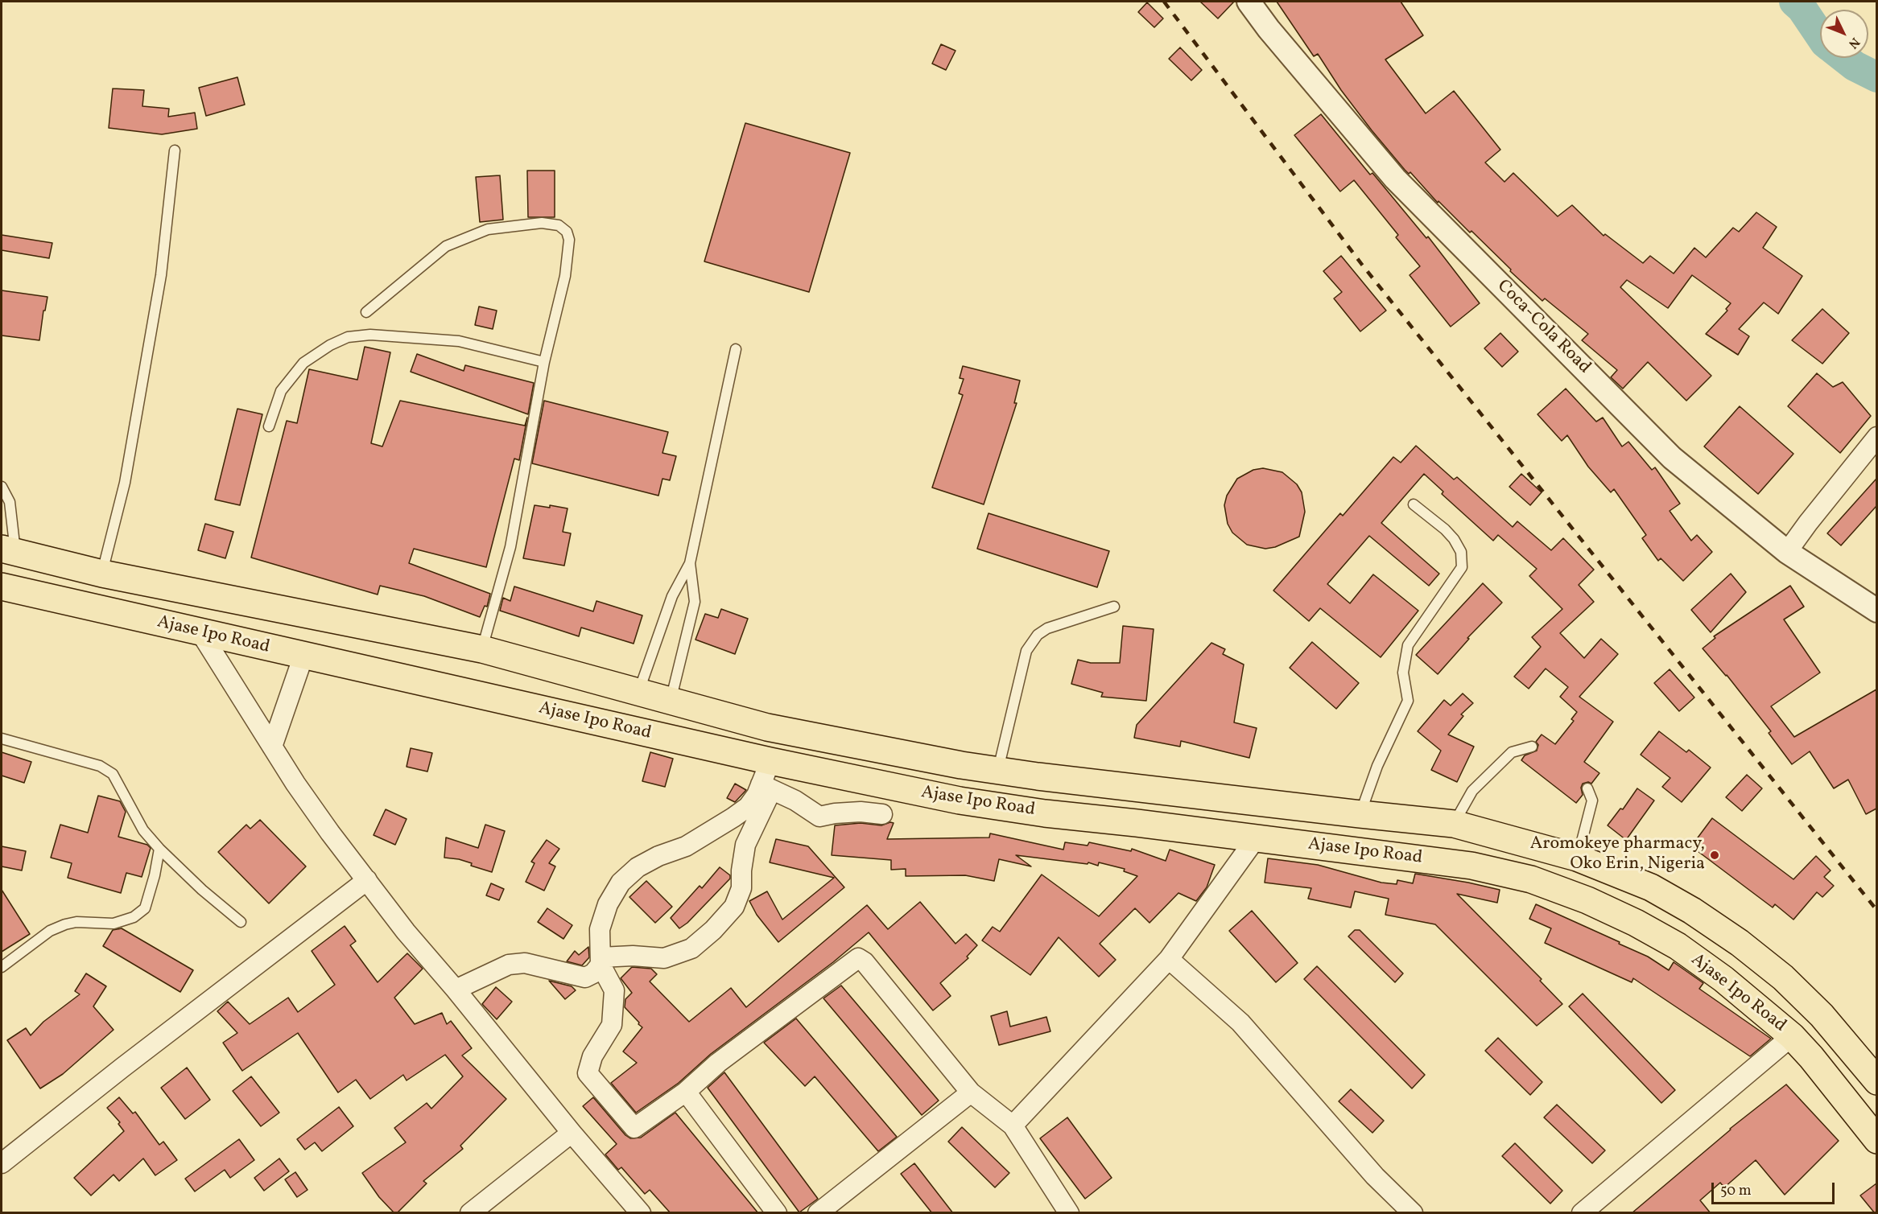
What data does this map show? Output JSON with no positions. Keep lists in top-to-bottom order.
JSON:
{
  "streets": {
    "highway": ["Ajase Ipo Road"],
    "street": ["Coca-Cola Road"]
  },
  "places": ["Aromokeye pharmacy, Oko Erin, Nigeria"],
  "scale_bar": "50 m",
  "north": "bottom right"
}
